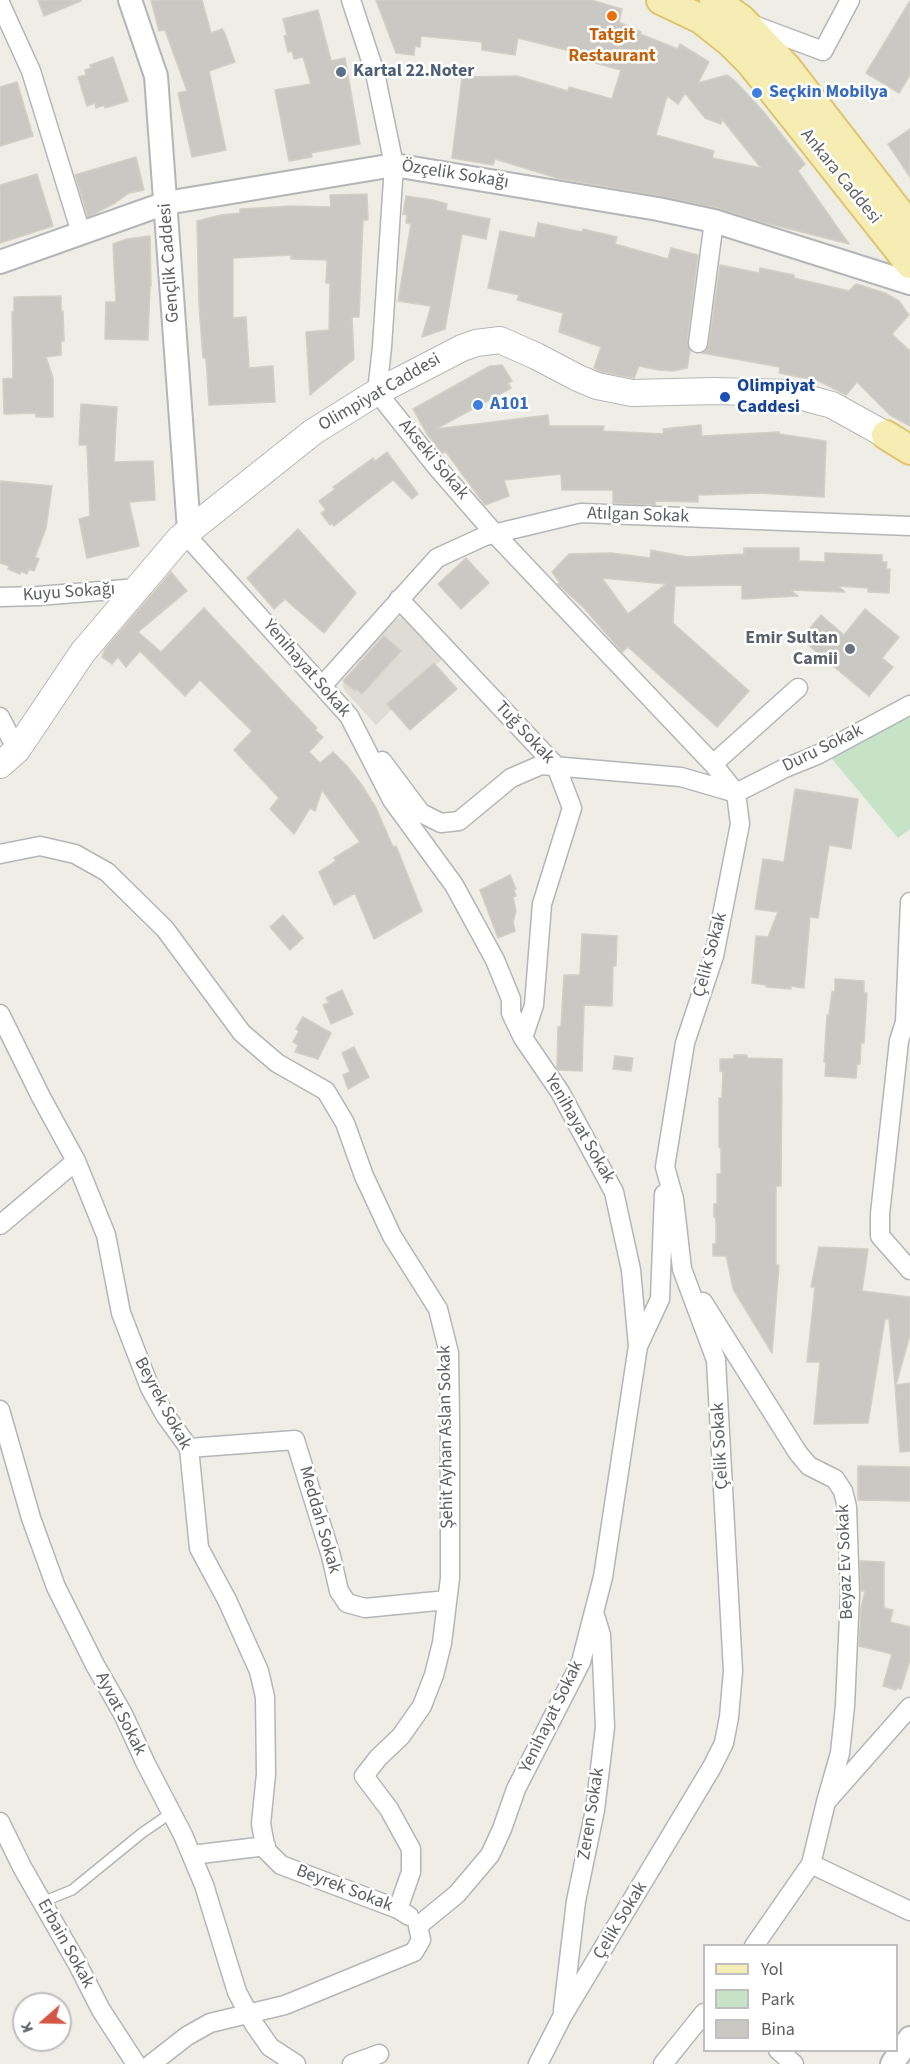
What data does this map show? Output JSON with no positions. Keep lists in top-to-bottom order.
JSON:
{
  "streets": {
    "main road": ["Ankara Caddesi", "Olimpiyat Caddesi"],
    "street": [
      "Özçelik Sokağı",
      "Gençlik Caddesi",
      "Akseki Sokak",
      "Atılgan Sokak",
      "Kuyu Sokağı",
      "Yenihayat Sokak",
      "Tuğ Sokak",
      "Duru Sokak",
      "Çelik Sokak",
      "Beyrek Sokak",
      "Şehit Ayhan Aslan Sokak",
      "Meddah Sokak",
      "Beyaz Ev Sokak",
      "Ayvat Sokak",
      "Zeren Sokak",
      "Erbain Sokak"
    ]
  },
  "crossings": [
    ["Özçelik Sokağı", "Gençlik Caddesi"],
    ["Gençlik Caddesi", "Olimpiyat Caddesi"],
    ["Gençlik Caddesi", "Yenihayat Sokak"],
    ["Olimpiyat Caddesi", "Akseki Sokak"],
    ["Olimpiyat Caddesi", "Kuyu Sokağı"],
    ["Olimpiyat Caddesi", "Yenihayat Sokak"],
    ["Akseki Sokak", "Atılgan Sokak"],
    ["Akseki Sokak", "Duru Sokak"],
    ["Akseki Sokak", "Çelik Sokak"],
    ["Atılgan Sokak", "Yenihayat Sokak"],
    ["Atılgan Sokak", "Tuğ Sokak"],
    ["Yenihayat Sokak", "Tuğ Sokak"],
    ["Yenihayat Sokak", "Beyrek Sokak"],
    ["Yenihayat Sokak", "Zeren Sokak"],
    ["Duru Sokak", "Çelik Sokak"],
    ["Çelik Sokak", "Beyaz Ev Sokak"],
    ["Çelik Sokak", "Zeren Sokak"],
    ["Beyrek Sokak", "Şehit Ayhan Aslan Sokak"],
    ["Beyrek Sokak", "Meddah Sokak"],
    ["Şehit Ayhan Aslan Sokak", "Meddah Sokak"]
  ],
  "places": [
    "Tatgit Restaurant",
    "Kartal 22.Noter",
    "Seçkin Mobilya",
    "Oli̇mpi̇yat Caddesi̇",
    "A101",
    "Emir Sultan Camii"
  ],
  "legend": ["Yol", "Park", "Bina"],
  "north": "left"
}
